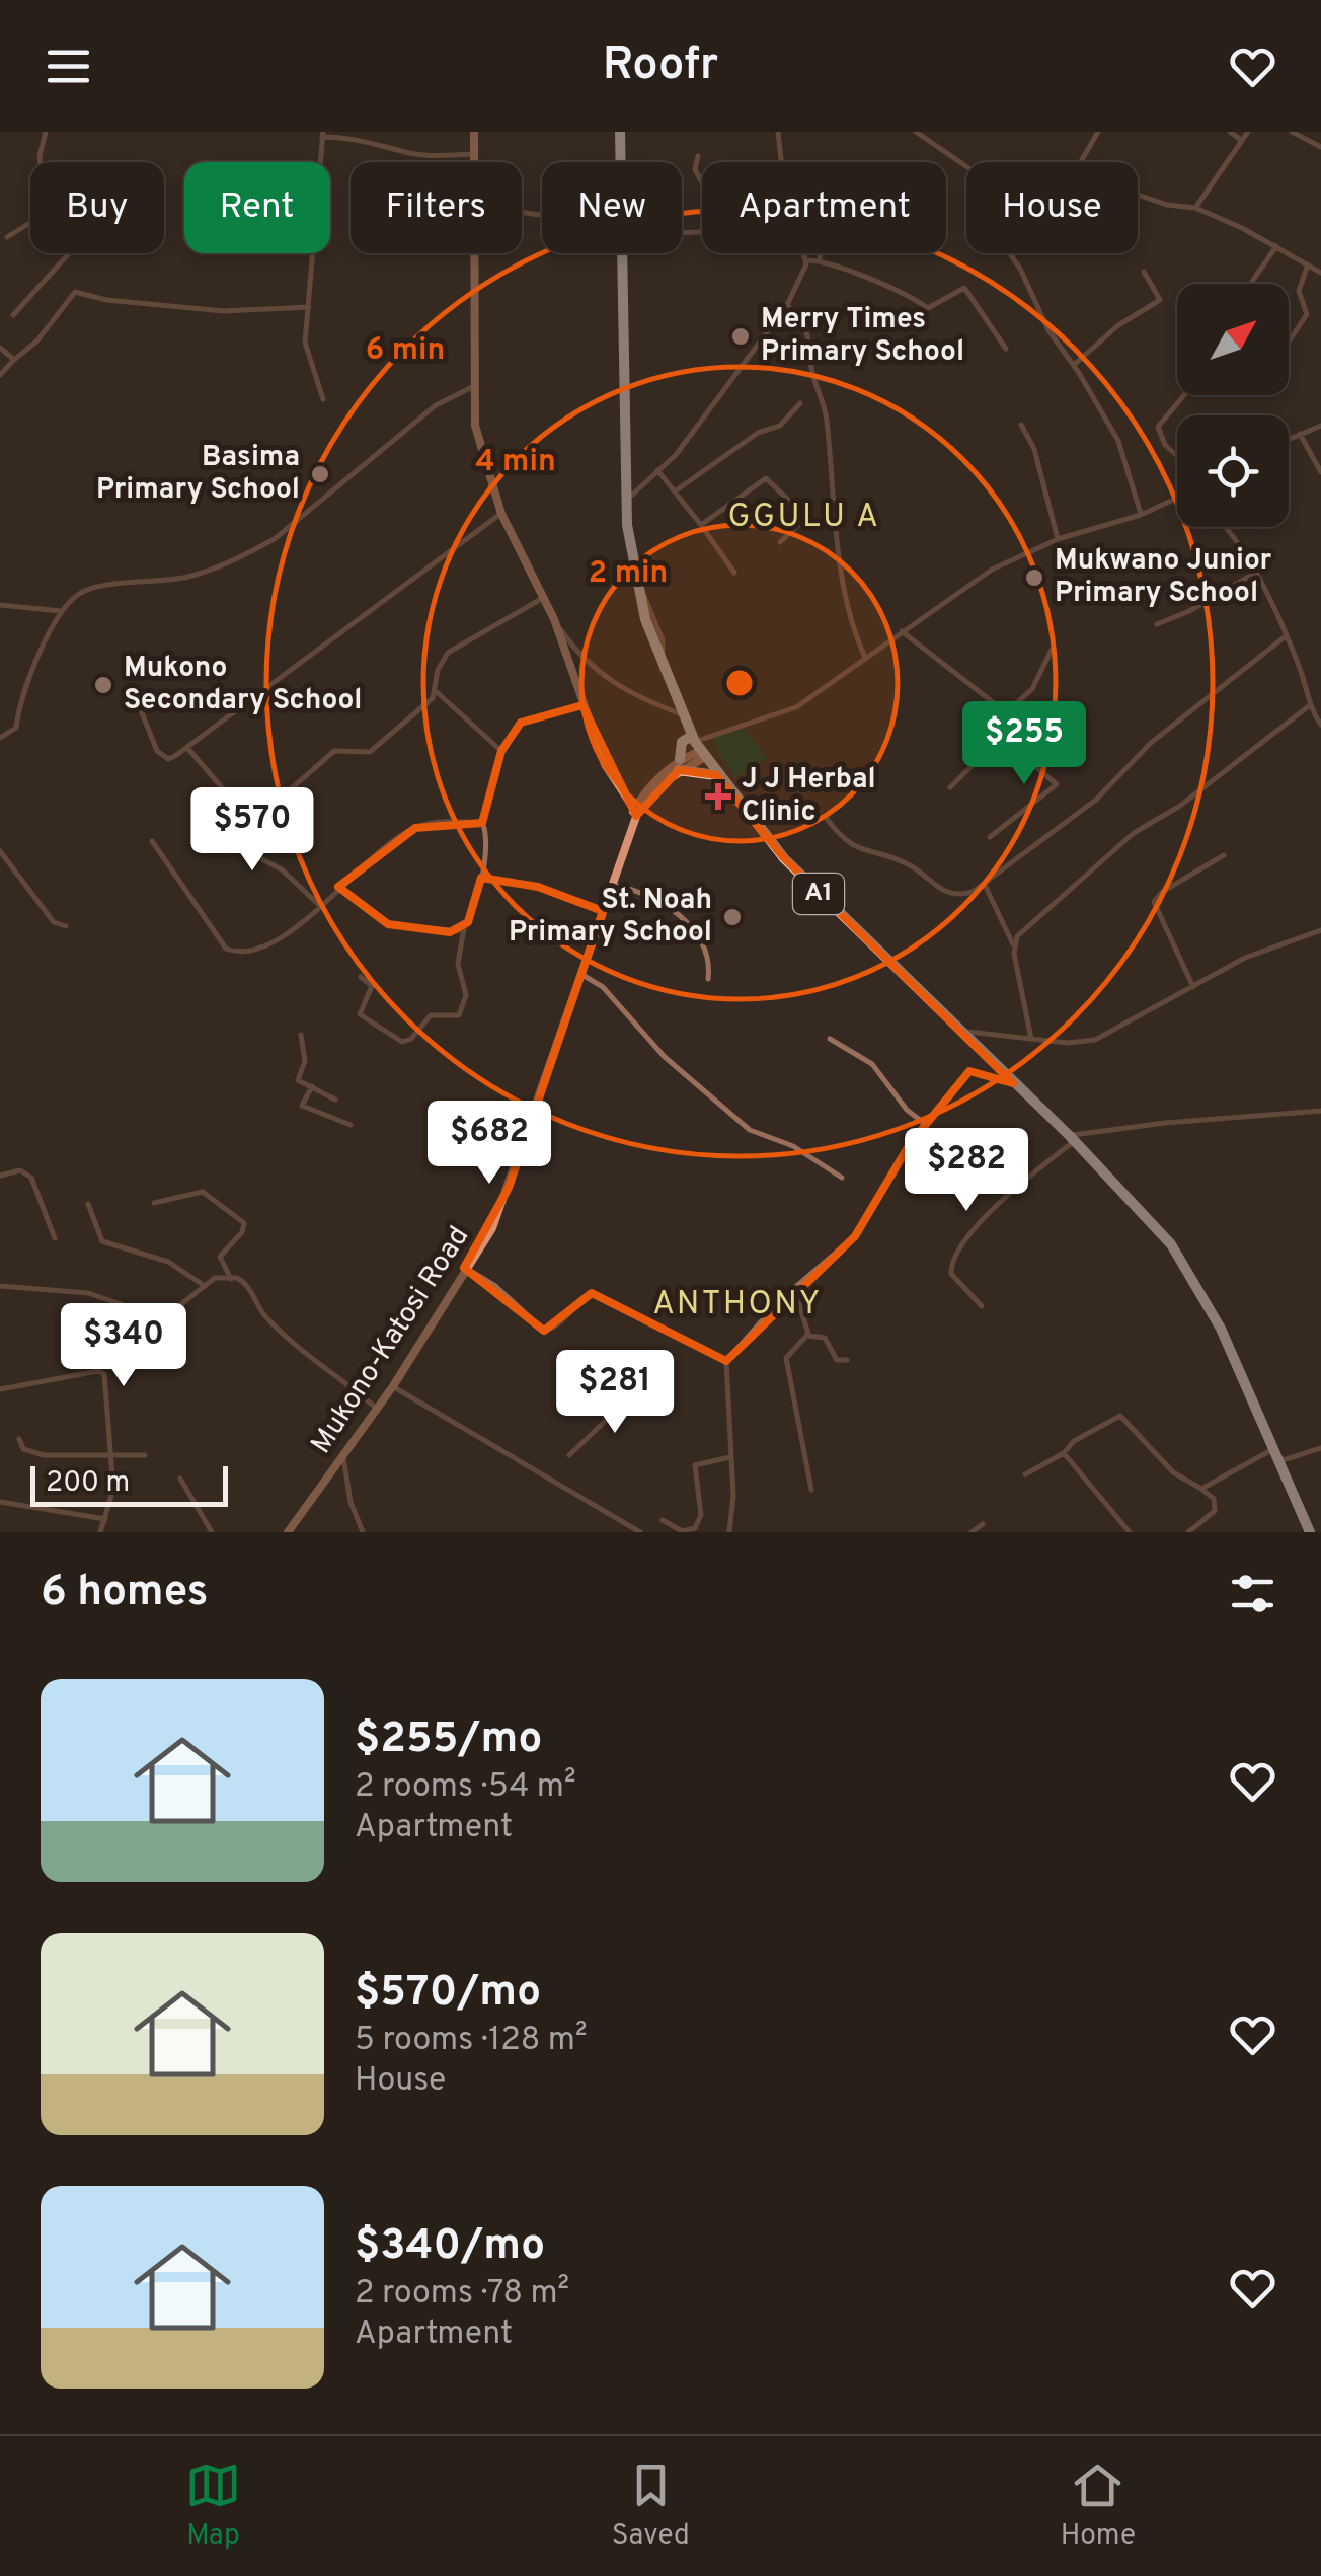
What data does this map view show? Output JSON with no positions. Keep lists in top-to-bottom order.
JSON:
{
  "streets": {
    "highway": ["A1"],
    "main road": ["Mukono-Katosi Road"]
  },
  "districts": ["GGULU A", "ANTHONY"],
  "places": {
    "other": [
      "Merry Times Primary School",
      "Basima Primary School",
      "Mukwano Junior Primary School",
      "Mukono Secondary School",
      "St. Noah Primary School"
    ],
    "health": ["J J Herbal Clinic"]
  },
  "scale_bar": "200 m",
  "north": "top right",
  "page": {
    "header": "Roofr",
    "chip": [
      "Buy",
      "Rent",
      "Filters",
      "New",
      "Apartment",
      "House"
    ],
    "price": [
      "$255",
      "$570",
      "$682",
      "$282",
      "$340",
      "$281"
    ],
    "scale": "200 m",
    "heading": "6 homes",
    "list": [
      {
        "name": "$255/mo",
        "note": "2 rooms · 54 m² · Apartment"
      },
      {
        "name": "$570/mo",
        "note": "5 rooms · 128 m² · House"
      },
      {
        "name": "$340/mo",
        "note": "2 rooms · 78 m² · Apartment"
      }
    ],
    "tabs": ["Map", "Saved", "Home"]
  },
  "rings": ["6 min", "4 min", "2 min"]
}
